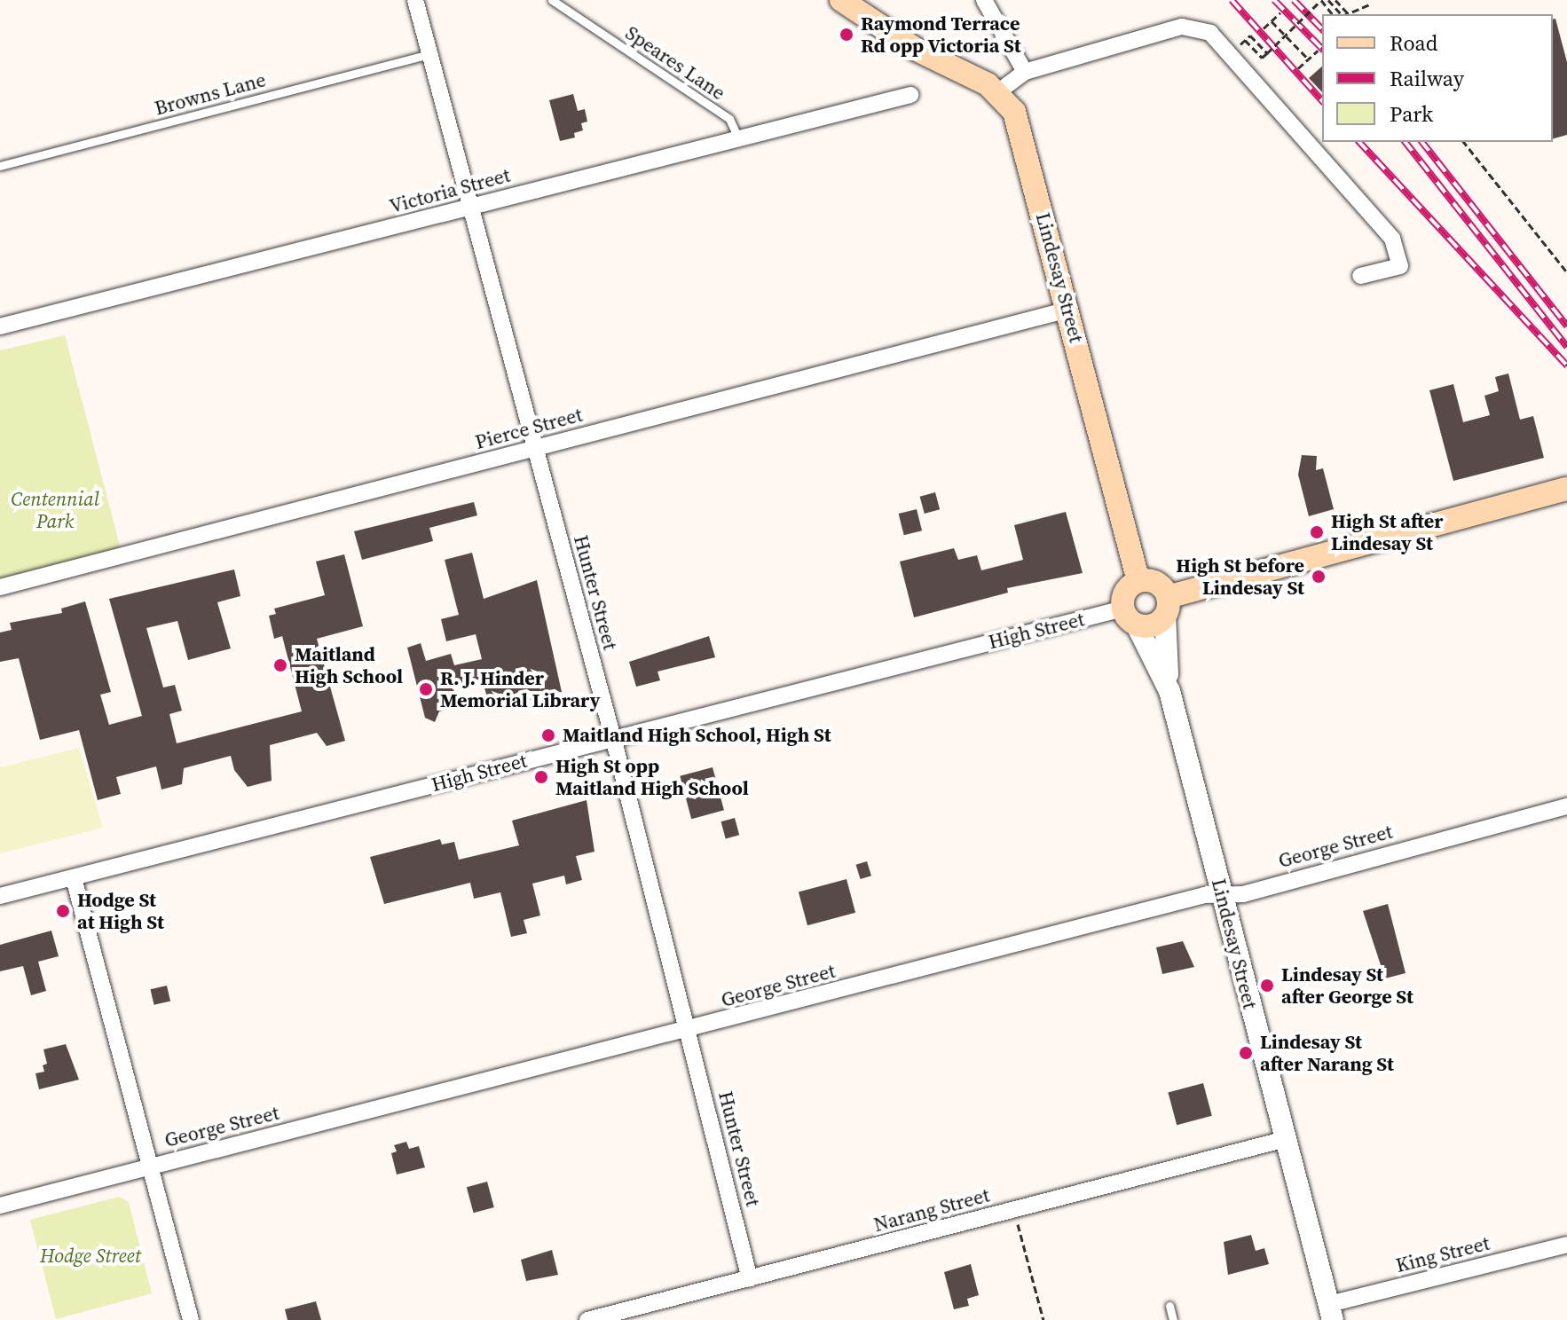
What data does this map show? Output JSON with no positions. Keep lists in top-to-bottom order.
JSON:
{
  "streets": {
    "main road": ["Lindesay Street"],
    "street": [
      "Victoria Street",
      "Pierce Street",
      "Hunter Street",
      "High Street",
      "George Street",
      "Narang Street",
      "King Street"
    ],
    "lane": ["Speares Lane", "Browns Lane"]
  },
  "crossings": [
    ["Speares Lane", "Victoria Street"],
    ["Browns Lane", "Hunter Street"],
    ["Victoria Street", "Hunter Street"],
    ["Lindesay Street", "Pierce Street"],
    ["Lindesay Street", "High Street"],
    ["Lindesay Street", "George Street"],
    ["Lindesay Street", "Narang Street"],
    ["Lindesay Street", "King Street"],
    ["Pierce Street", "Hunter Street"],
    ["Hunter Street", "High Street"],
    ["Hunter Street", "George Street"],
    ["Hunter Street", "Narang Street"]
  ],
  "parks": ["Centennial Park", "Hodge Street"],
  "places": [
    "Raymond Terrace Rd opp Victoria St",
    "High St after Lindesay St",
    "High St before Lindesay St",
    "Maitland High School",
    "R. J. Hinder Memorial Library",
    "Maitland High School, High St",
    "High St opp Maitland High School",
    "Hodge St at High St",
    "Lindesay St after George St",
    "Lindesay St after Narang St"
  ],
  "legend": ["Road", "Railway", "Park"]
}
